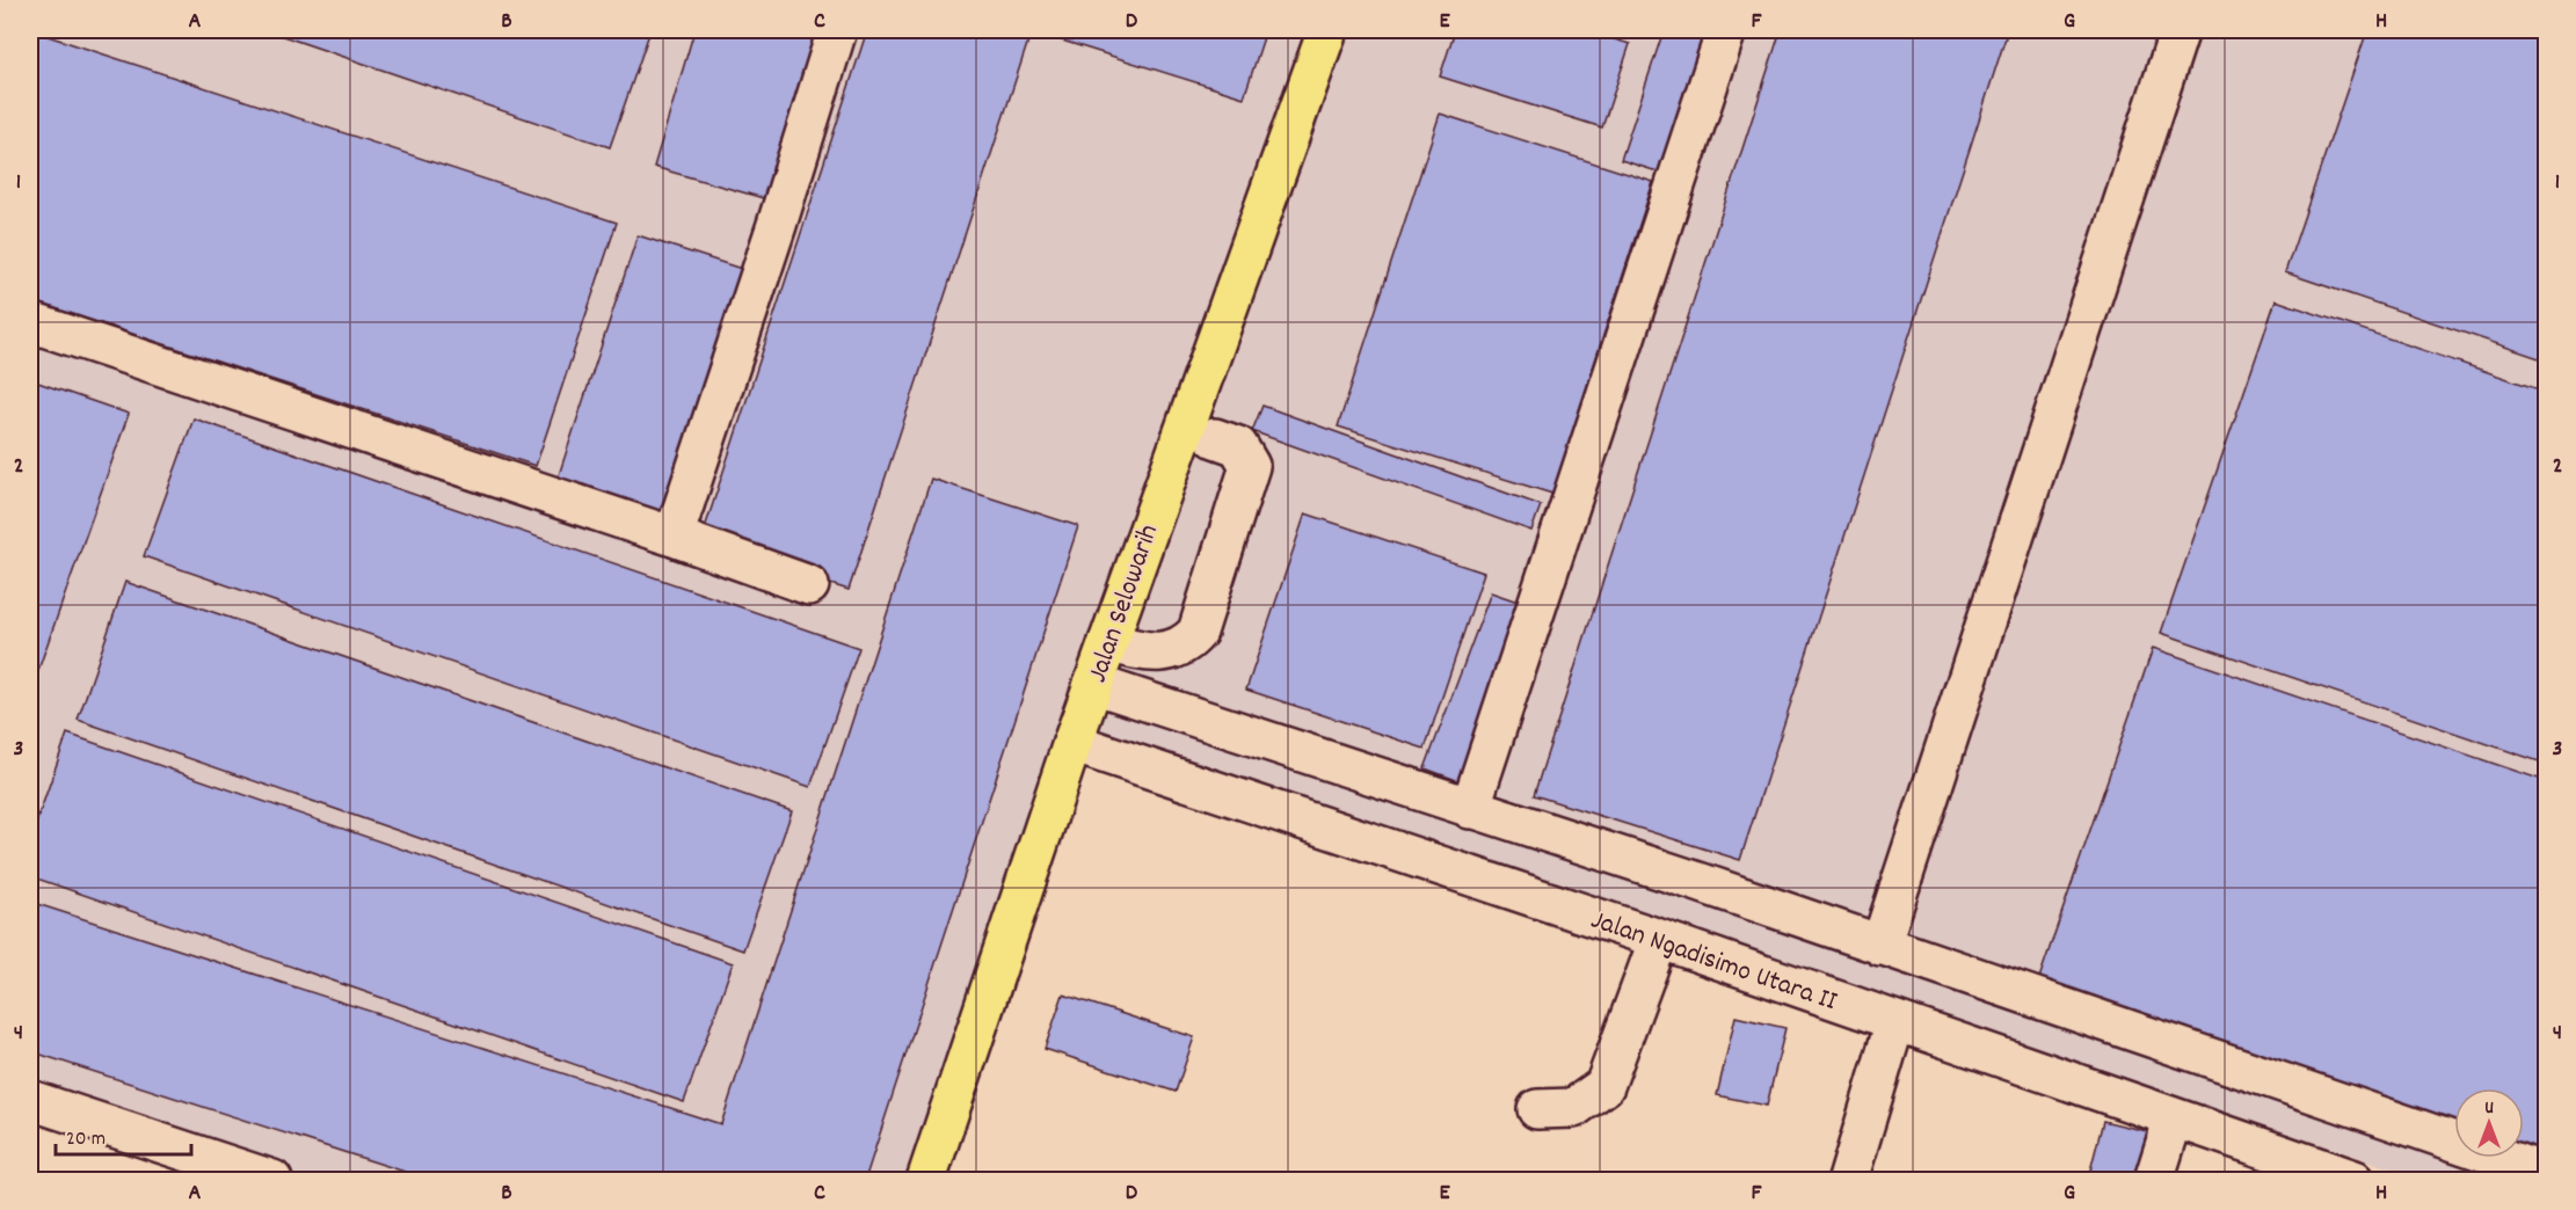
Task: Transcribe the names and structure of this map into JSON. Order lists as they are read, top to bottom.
{
  "streets": {
    "main road": ["Jalan Selowarih"],
    "street": ["Jalan Ngadisimo Utara II"]
  },
  "crossings": [
    ["Jalan Selowarih", "Jalan Ngadisimo Utara II"]
  ],
  "scale_bar": "20 m",
  "north": "top",
  "grid": {
    "columns": [
      "A",
      "B",
      "C",
      "D",
      "E",
      "F",
      "G",
      "H"
    ],
    "rows": [
      "1",
      "2",
      "3",
      "4"
    ]
  }
}
